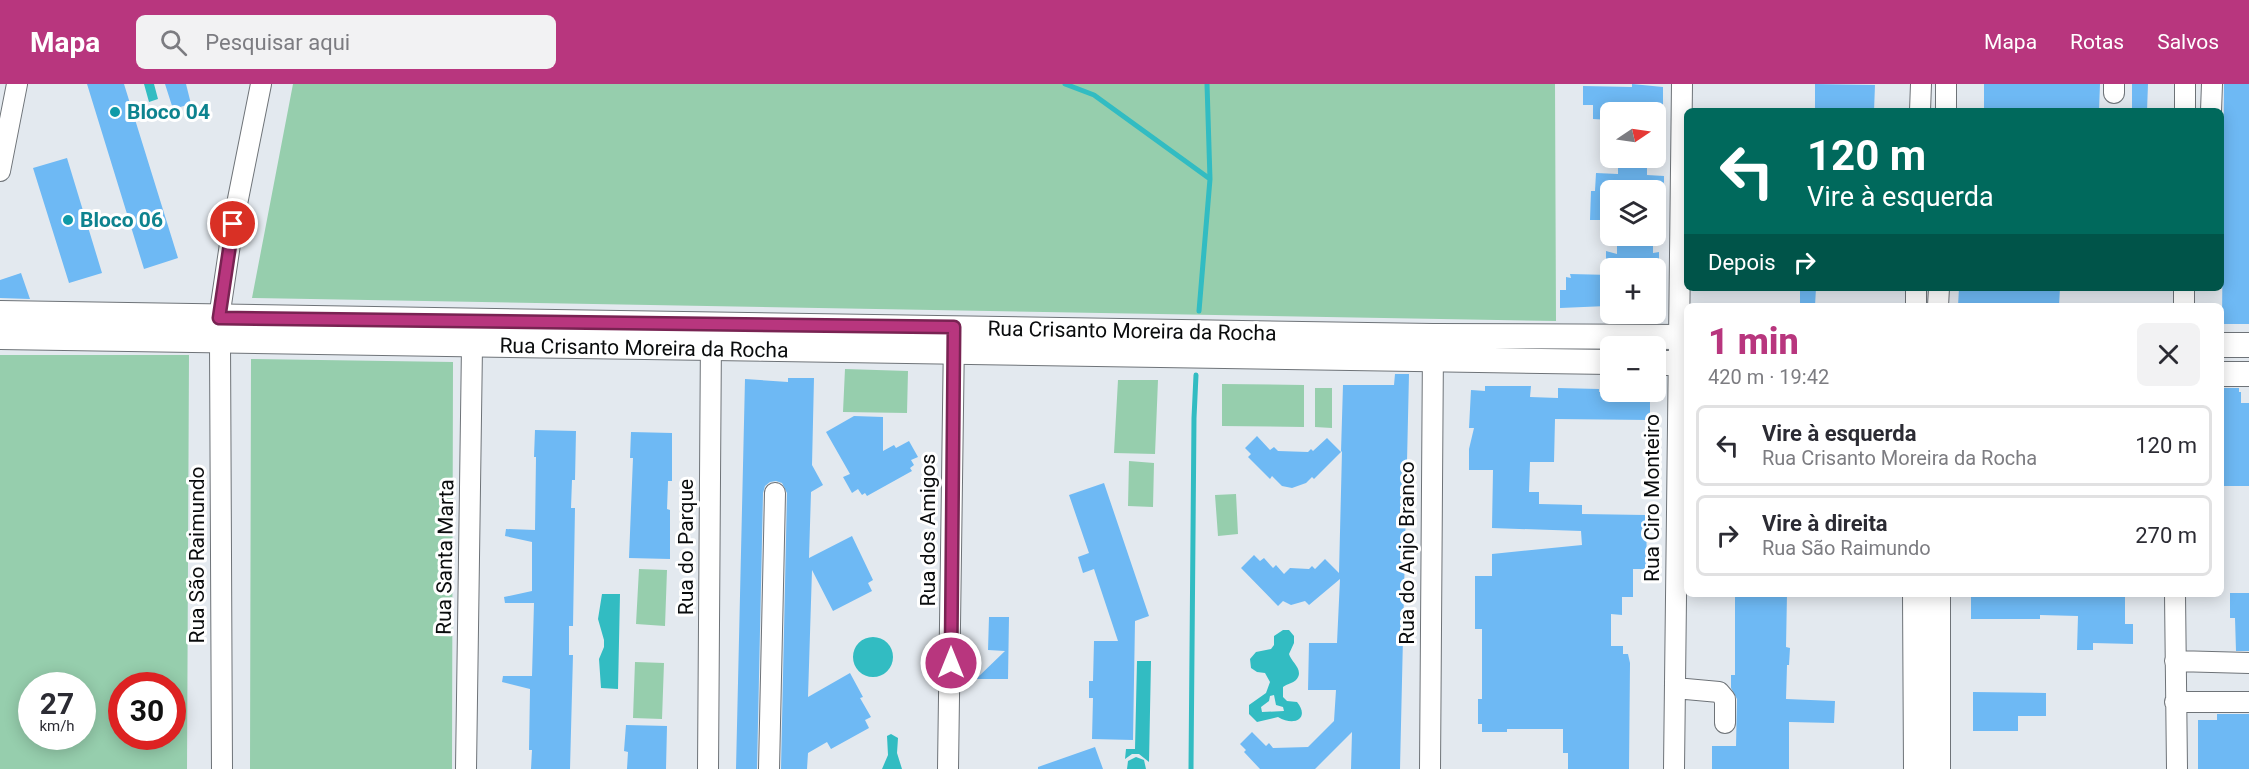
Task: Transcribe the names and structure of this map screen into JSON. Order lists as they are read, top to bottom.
{
  "streets": {
    "main road": ["Rua Crisanto Moreira da Rocha"],
    "street": [
      "Rua Ciro Monteiro",
      "Rua dos Amigos",
      "Rua do Parque",
      "Rua do Anjo Branco",
      "Rua São Raimundo",
      "Rua Santa Marta"
    ]
  },
  "crossings": [
    ["Rua Crisanto Moreira da Rocha", "Rua Ciro Monteiro"],
    ["Rua Crisanto Moreira da Rocha", "Rua dos Amigos"],
    ["Rua Crisanto Moreira da Rocha", "Rua do Parque"],
    ["Rua Crisanto Moreira da Rocha", "Rua do Anjo Branco"],
    ["Rua Crisanto Moreira da Rocha", "Rua São Raimundo"],
    ["Rua Crisanto Moreira da Rocha", "Rua Santa Marta"]
  ],
  "places": ["Bloco 04", "Bloco 06"],
  "north": "right",
  "page": {
    "header": "Mapa",
    "search": "Pesquisar aqui",
    "nav": ["Mapa", "Rotas", "Salvos"],
    "map_buttons": ["+", "−"],
    "turn": ["120 m", "Vire à esquerda"],
    "then": "Depois",
    "heading": ["1 min", "420 m · 19:42"],
    "list": [
      {
        "name": "Vire à esquerda",
        "note": "Rua Crisanto Moreira da Rocha",
        "value": "120 m"
      },
      {
        "name": "Vire à direita",
        "note": "Rua São Raimundo",
        "value": "270 m"
      }
    ],
    "speed": "27 km/h",
    "limit": "30"
  }
}
